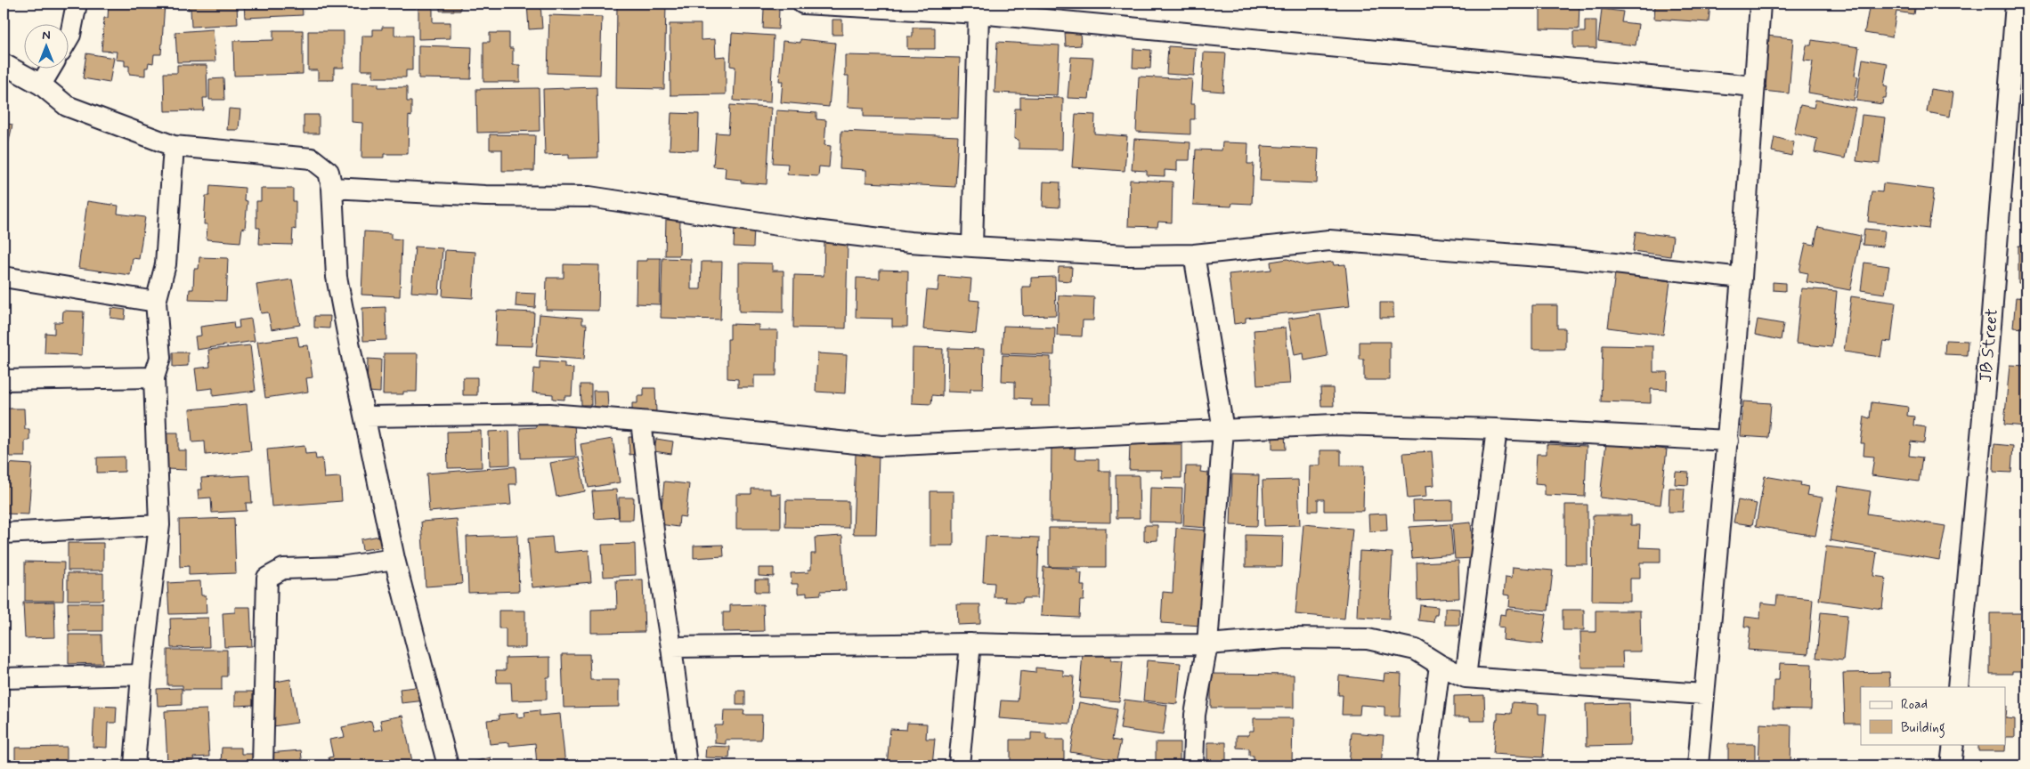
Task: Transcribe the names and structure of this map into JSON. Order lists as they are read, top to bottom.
{
  "streets": {
    "street": ["JB Street"]
  },
  "legend": ["Road", "Building"],
  "north": "top"
}
